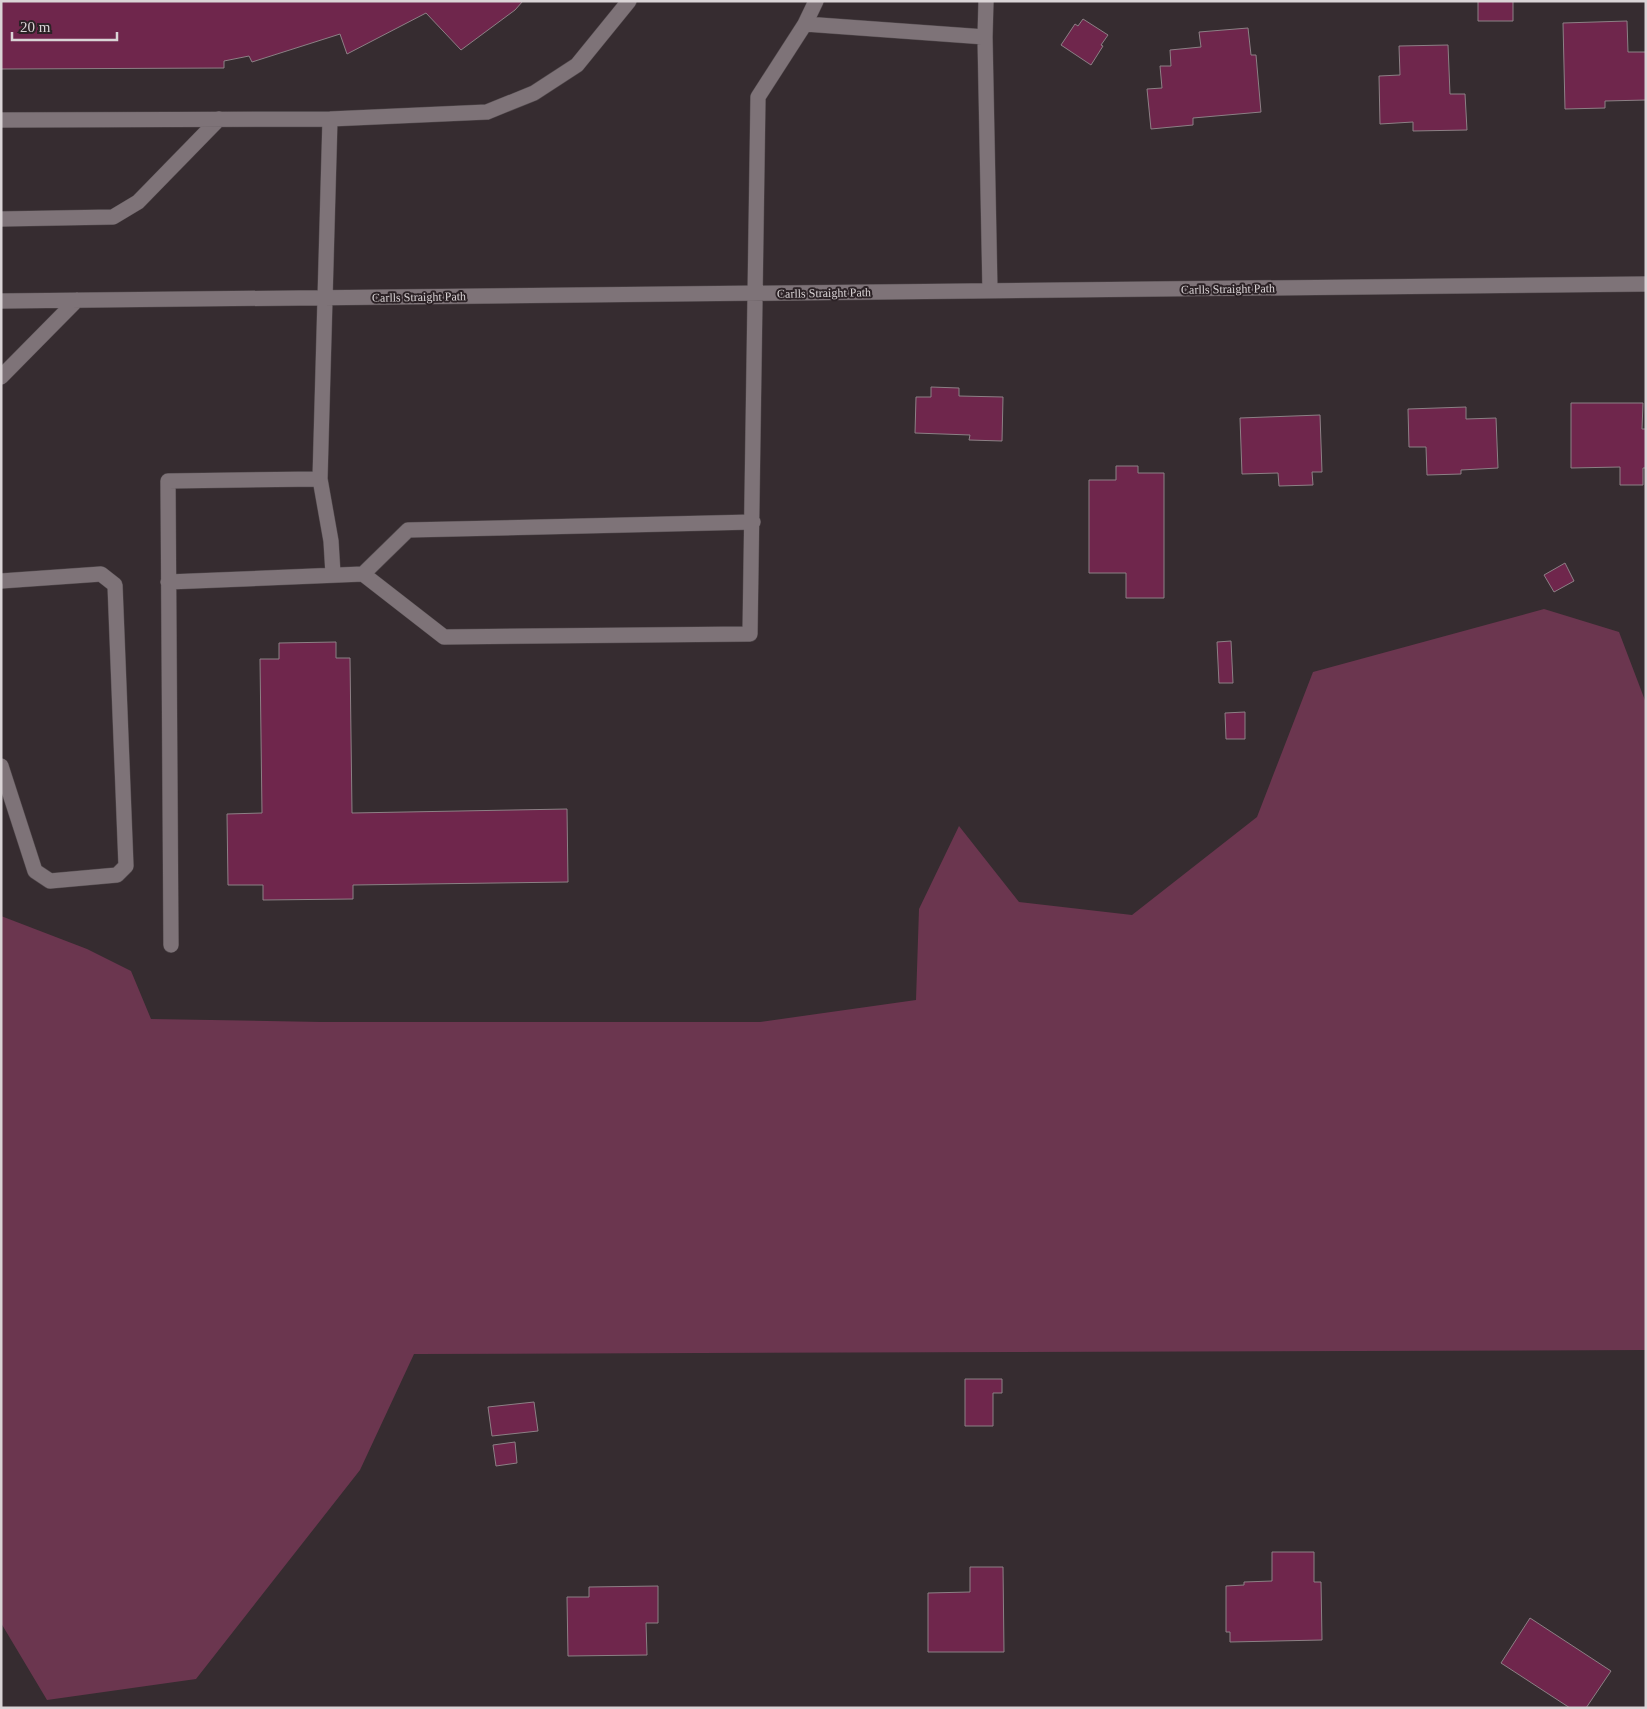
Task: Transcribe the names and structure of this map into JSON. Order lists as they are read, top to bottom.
{
  "streets": {
    "street": ["Carlls Straight Path"]
  },
  "scale_bar": "20 m"
}
